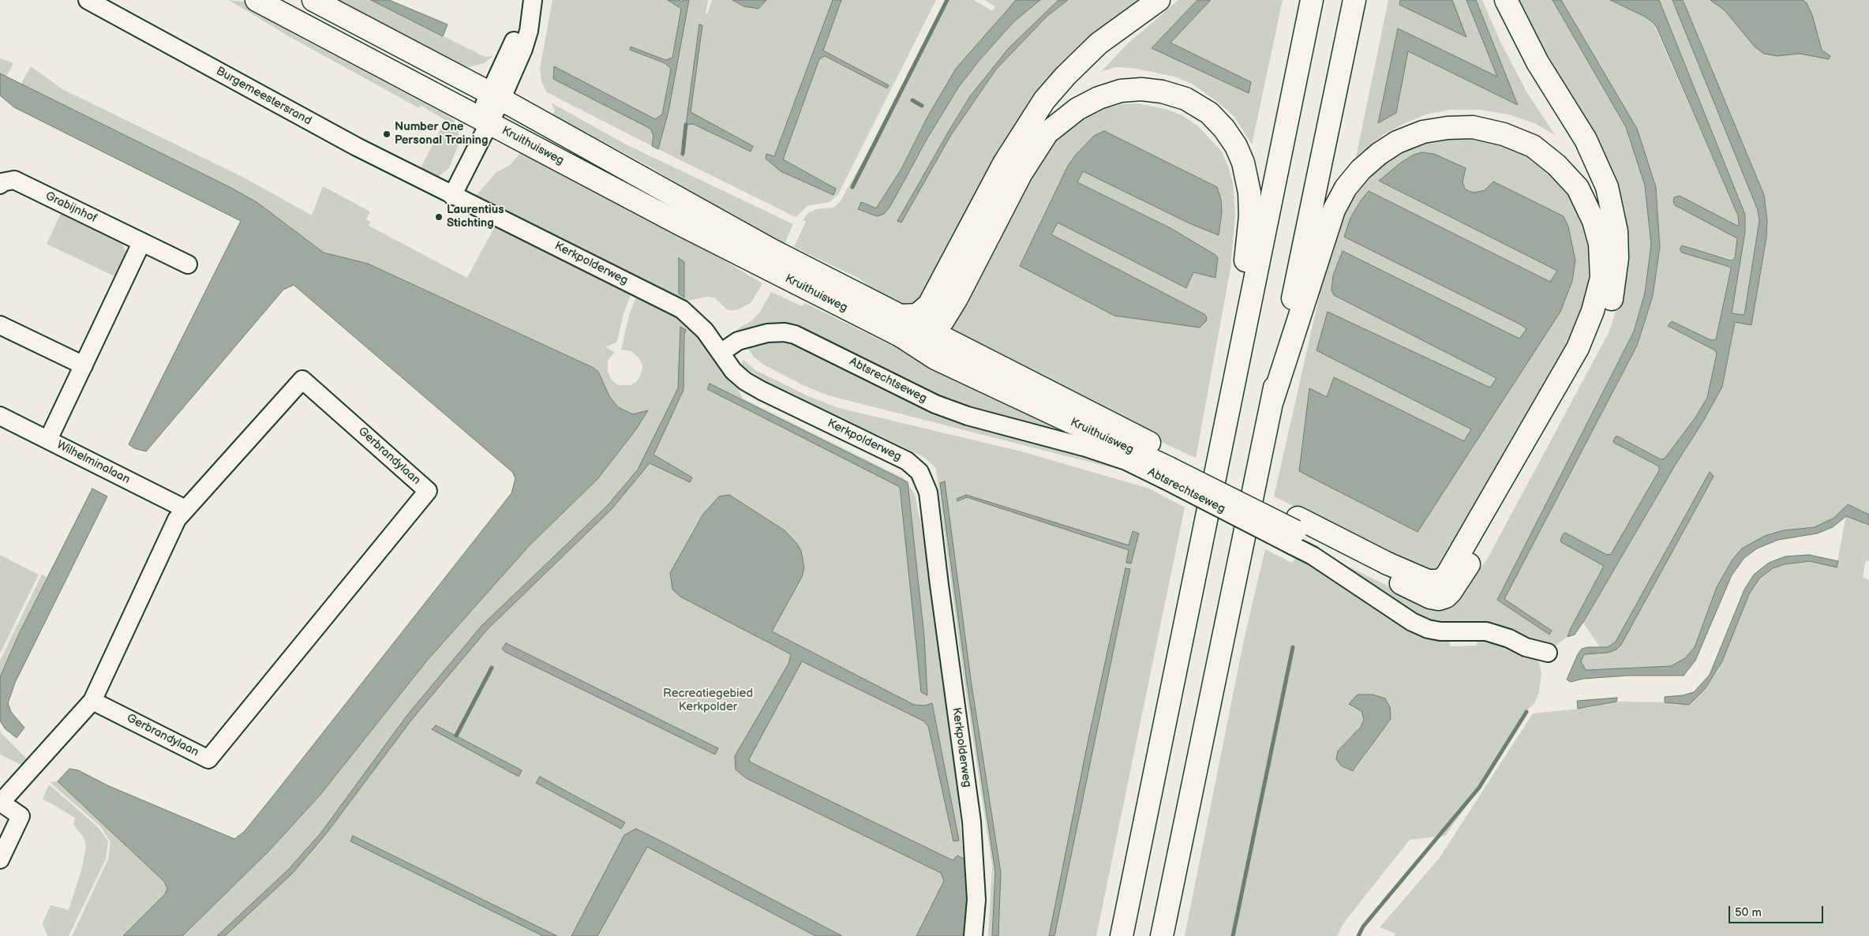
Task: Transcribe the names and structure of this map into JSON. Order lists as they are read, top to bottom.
{
  "streets": {
    "main road": ["Kruithuisweg"],
    "street": [
      "Burgemeestersrand",
      "Grabijnhof",
      "Kerkpolderweg",
      "Abtsrechtseweg",
      "Gerbrandylaan",
      "Wilhelminalaan"
    ]
  },
  "crossings": [
    ["Burgemeestersrand", "Kerkpolderweg"],
    ["Kruithuisweg", "Abtsrechtseweg"],
    ["Kerkpolderweg", "Abtsrechtseweg"],
    ["Gerbrandylaan", "Wilhelminalaan"]
  ],
  "parks": ["Recreatiegebied Kerkpolder"],
  "places": ["Number One Personal Training", "Laurentius Stichting"],
  "scale_bar": "50 m"
}
